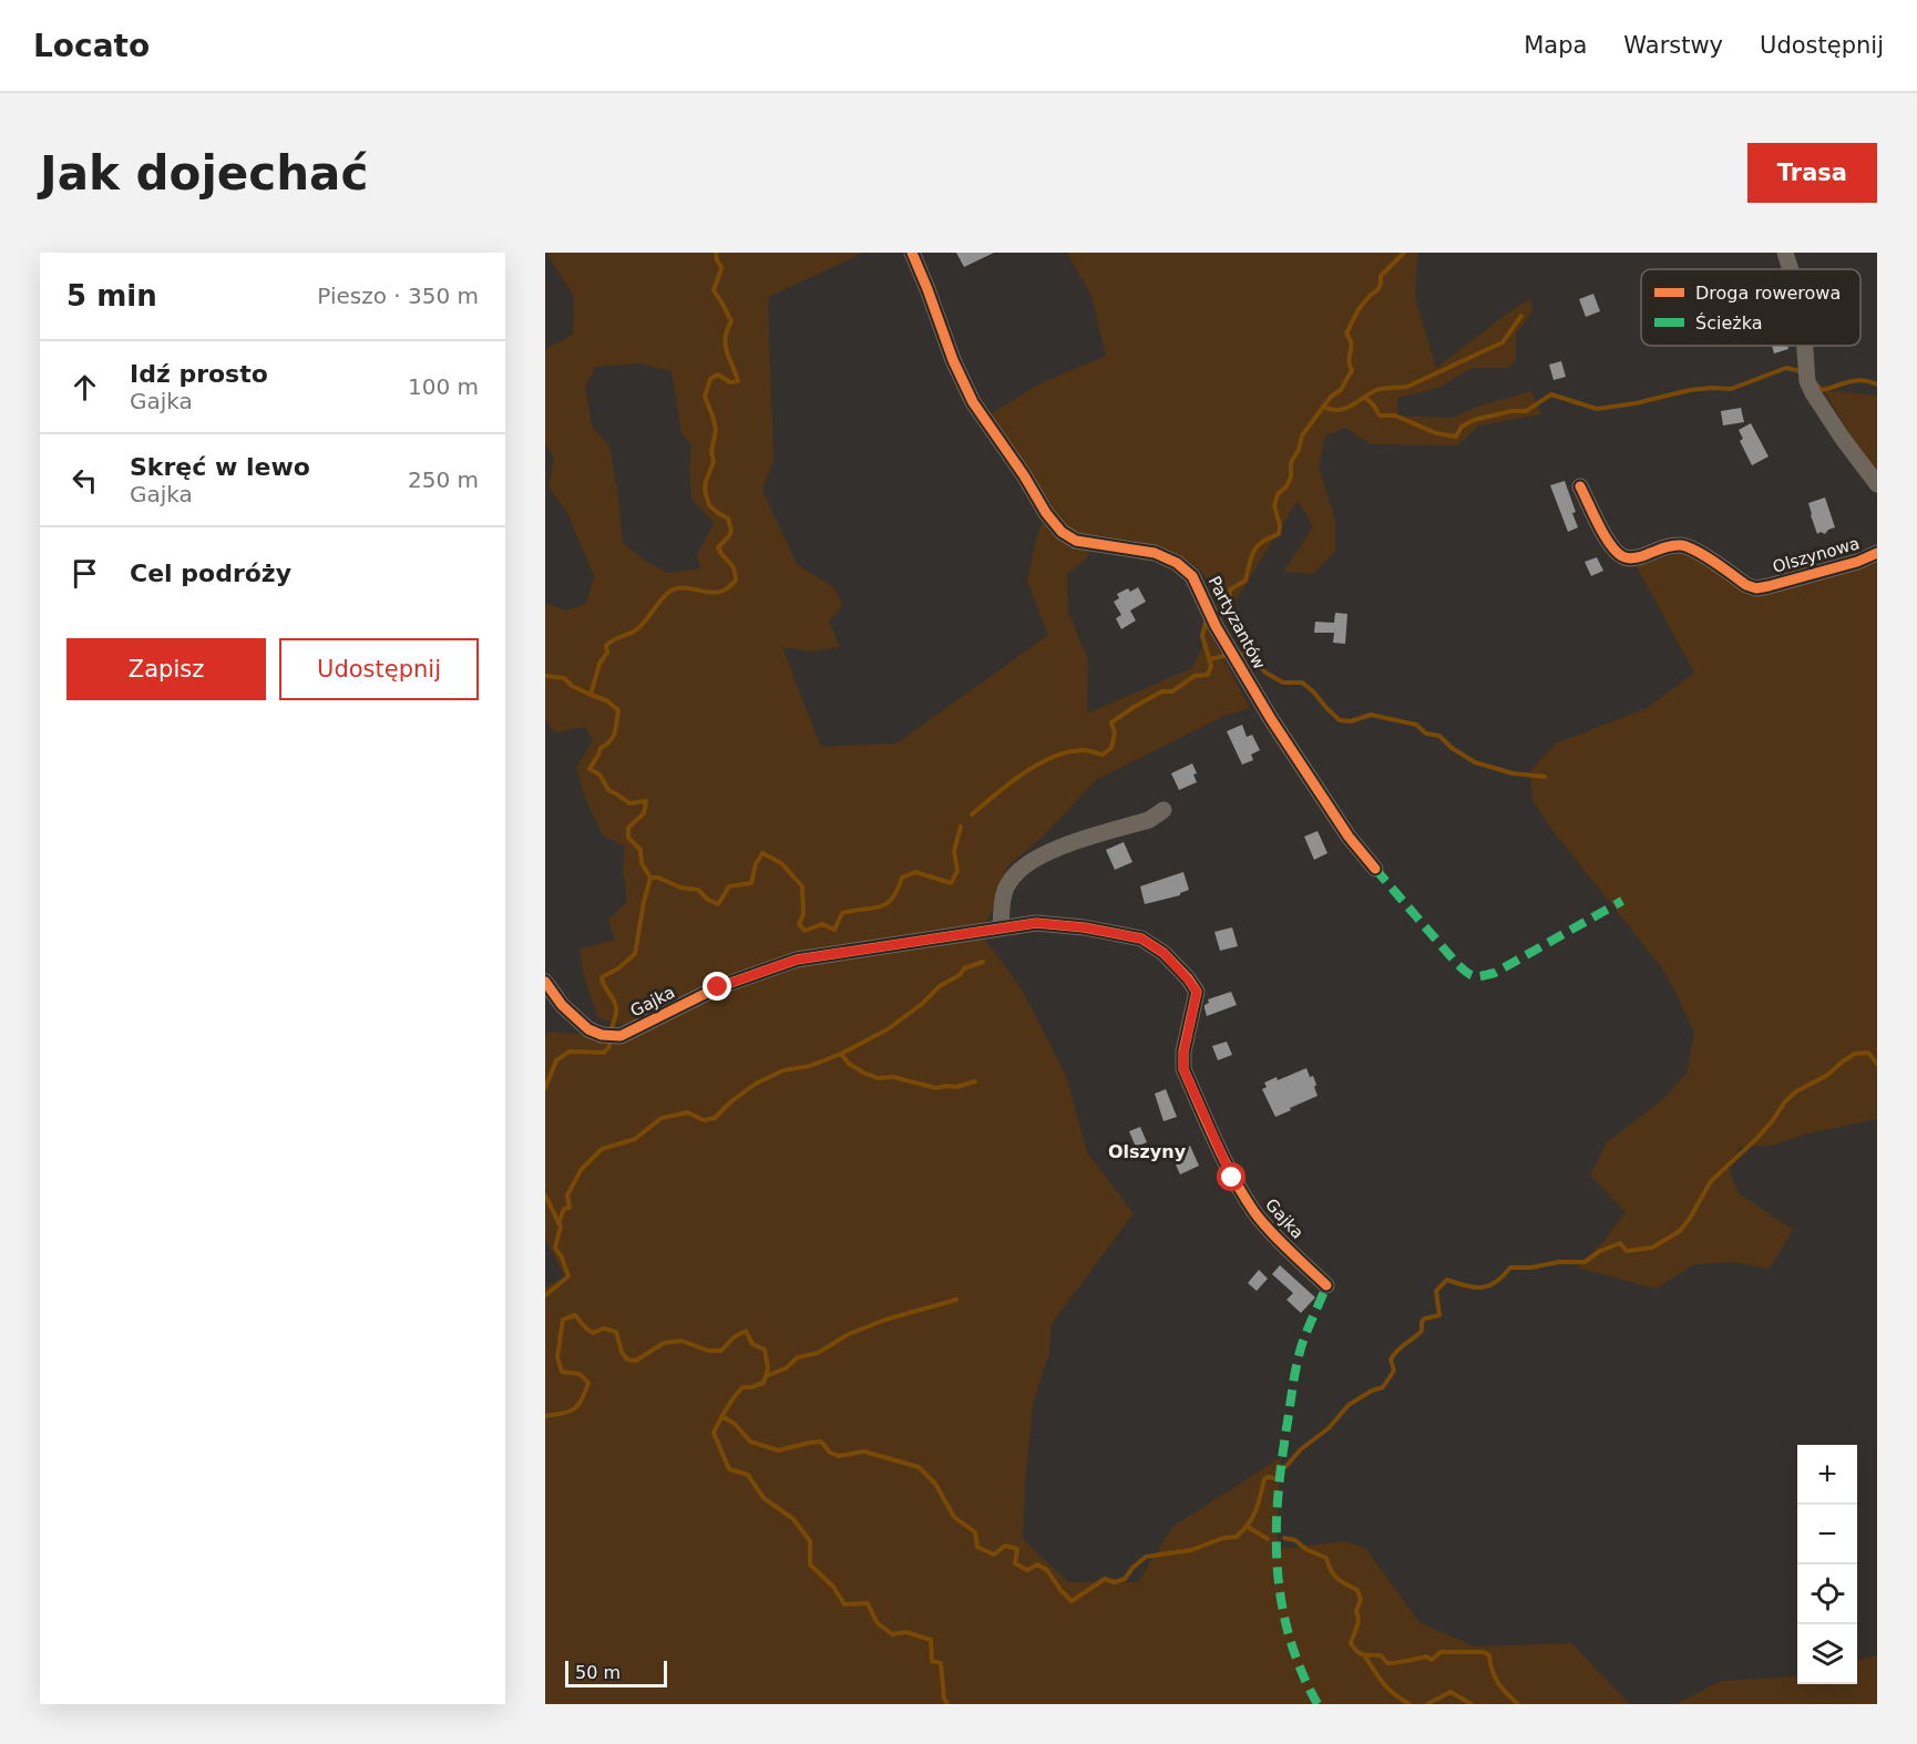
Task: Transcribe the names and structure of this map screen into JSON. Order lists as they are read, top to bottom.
{
  "streets": {
    "street": ["Olszynowa", "Partyzantów", "Gajka"]
  },
  "districts": ["Olszyny"],
  "legend": ["Droga rowerowa", "Ścieżka"],
  "scale_bar": "50 m",
  "page": {
    "header": "Locato",
    "nav": ["Mapa", "Warstwy", "Udostępnij"],
    "buttons": [
      "Trasa",
      ["Zapisz", "Udostępnij"]
    ],
    "title": "Jak dojechać",
    "heading": ["5 min", "Pieszo · 350 m"],
    "list": [
      ["Idź prosto", "Gajka", "100 m"],
      ["Skręć w lewo", "Gajka", "250 m"],
      "Cel podróży"
    ],
    "map_buttons": ["+", "−"],
    "scale": "50 m"
  }
}
